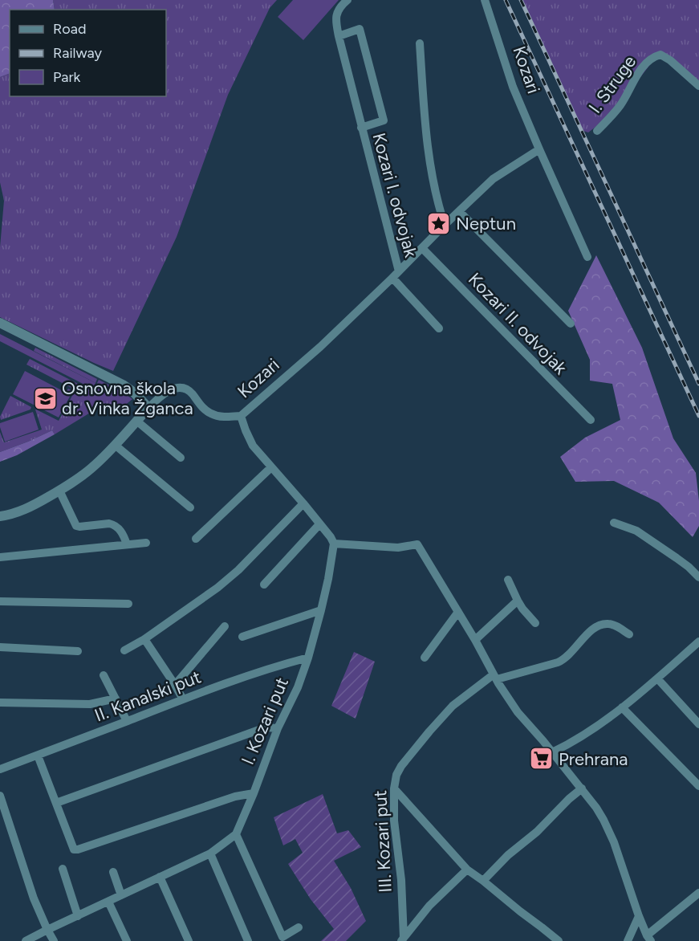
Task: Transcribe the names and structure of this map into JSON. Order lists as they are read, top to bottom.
{
  "streets": {
    "street": [
      "Kozari",
      "I. Struge",
      "Kozari I. odvojak",
      "Kozari II. odvojak",
      "II. Kanalski put",
      "I. Kozari put",
      "III. Kozari put"
    ]
  },
  "crossings": [
    ["Kozari", "Kozari I. odvojak"],
    ["Kozari", "Kozari II. odvojak"],
    ["II. Kanalski put", "I. Kozari put"]
  ],
  "places": {
    "place": ["Neptun"],
    "school or university": ["Osnovna škola dr. Vinka Žganca"],
    "supermarket": ["Prehrana"]
  },
  "legend": ["Road", "Railway", "Park"]
}
